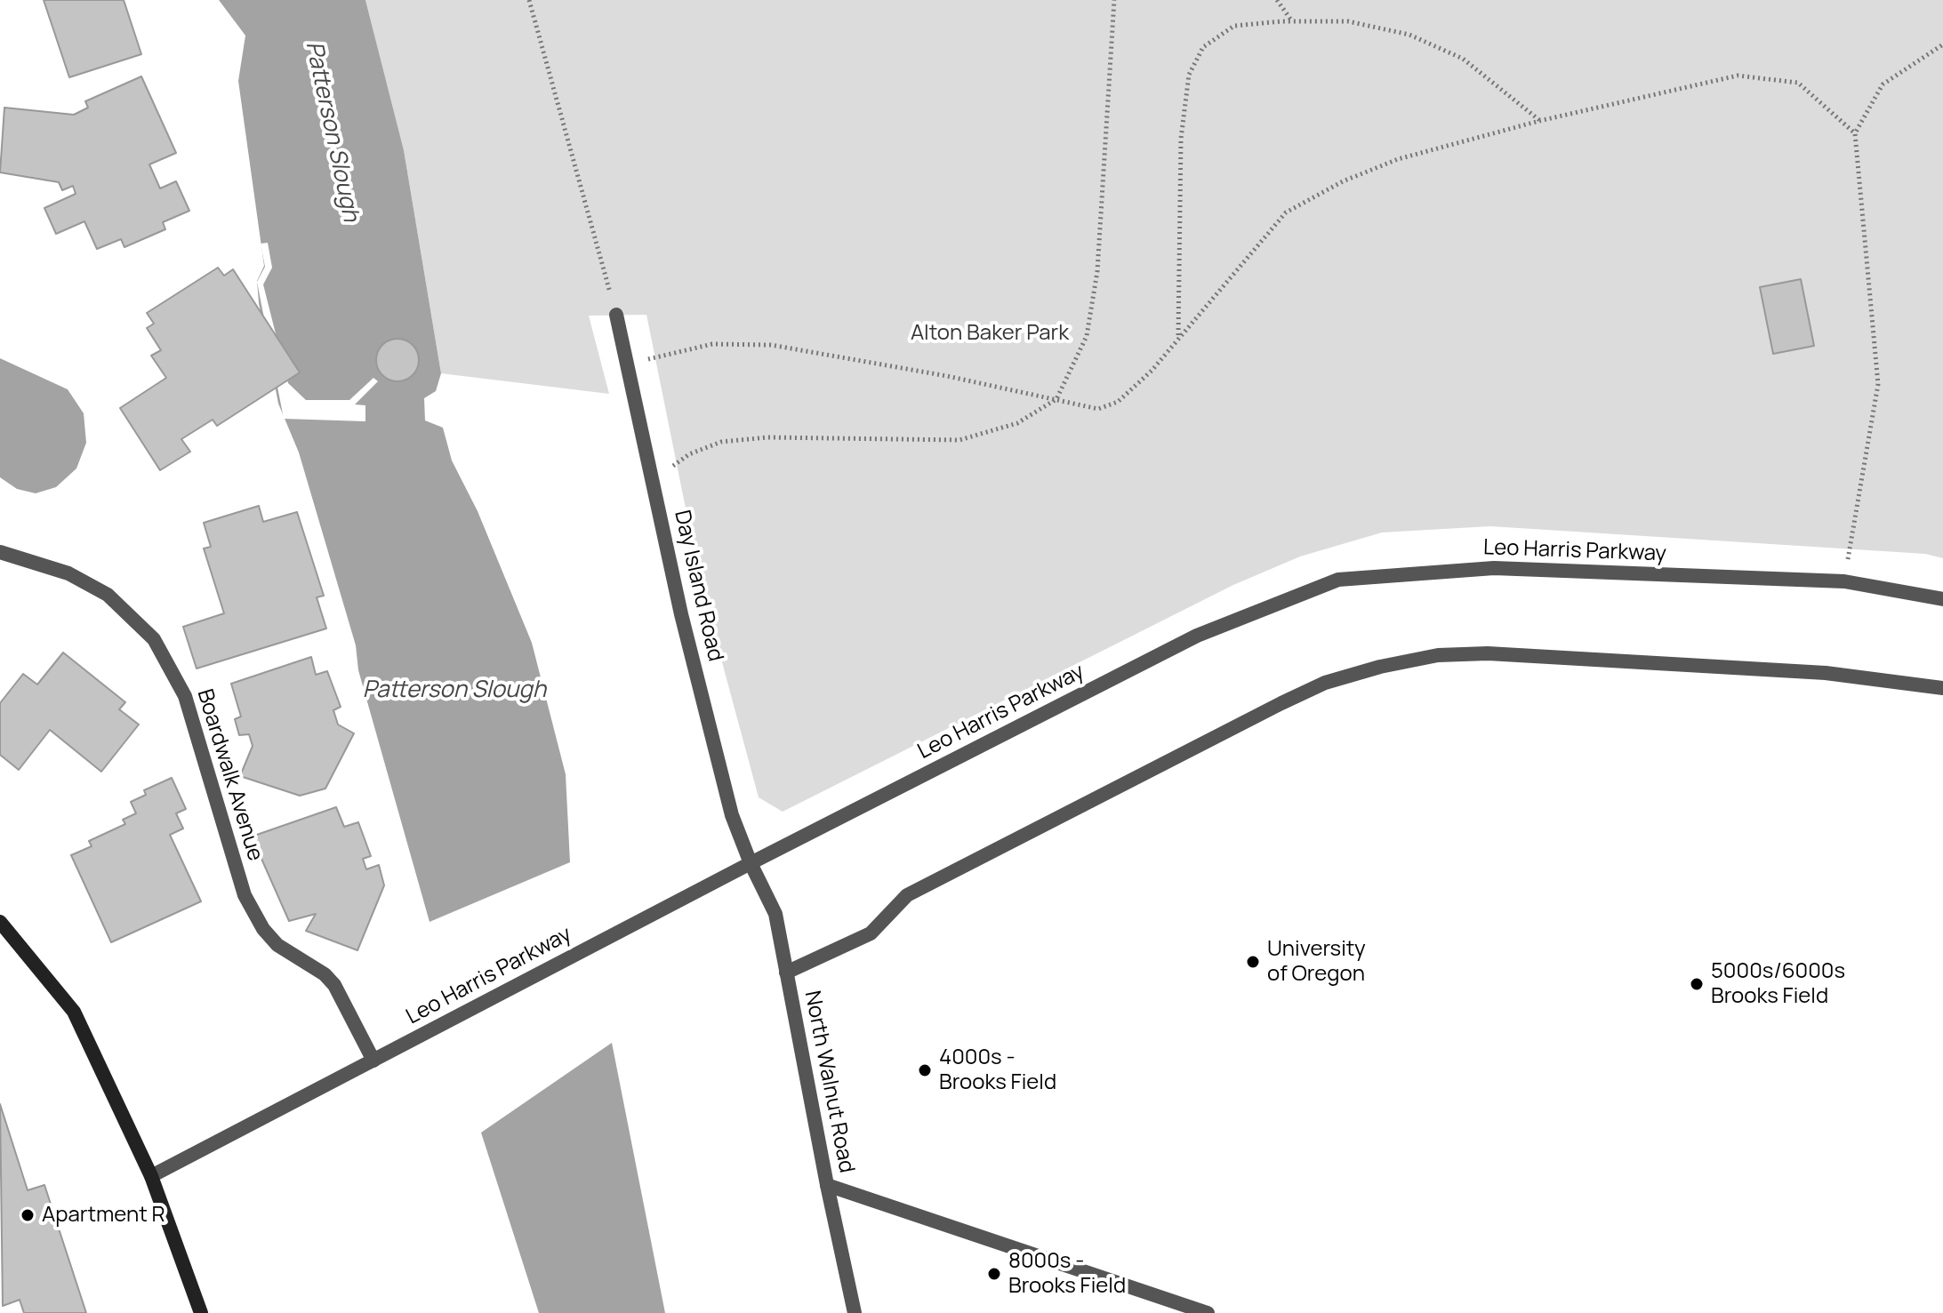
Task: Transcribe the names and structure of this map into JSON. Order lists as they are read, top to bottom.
{
  "streets": {
    "street": [
      "Leo Harris Parkway",
      "Day Island Road",
      "Boardwalk Avenue",
      "North Walnut Road"
    ]
  },
  "crossings": [
    ["Leo Harris Parkway", "Day Island Road"],
    ["Leo Harris Parkway", "Boardwalk Avenue"],
    ["Leo Harris Parkway", "North Walnut Road"],
    ["Day Island Road", "North Walnut Road"]
  ],
  "water": ["Patterson Slough"],
  "parks": ["Alton Baker Park"],
  "places": [
    "University of Oregon",
    "5000s/6000s Brooks Field",
    "4000s - Brooks Field",
    "Apartment R",
    "8000s - Brooks Field"
  ]
}
